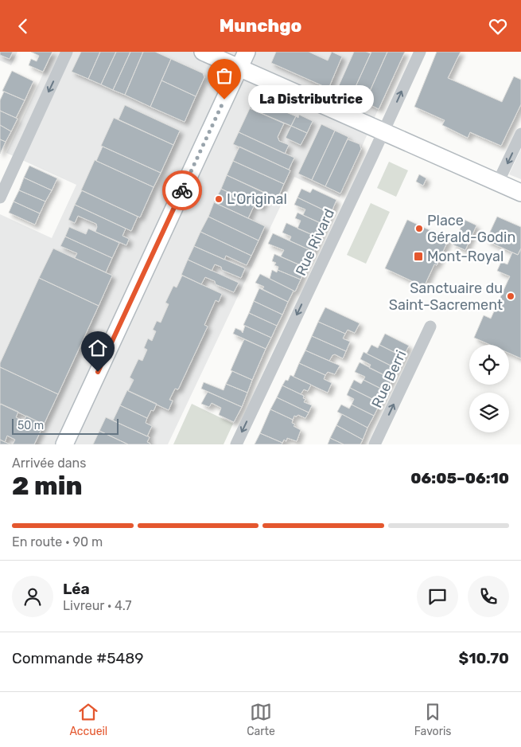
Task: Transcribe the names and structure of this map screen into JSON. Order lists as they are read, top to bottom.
{
  "streets": {
    "street": ["Rue Rivard", "Rue Berri"]
  },
  "one_way": ["Rue Berri"],
  "places": {
    "other": [
      "La Distributrice",
      "L'Original",
      "Place Gérald-Godin",
      "Sanctuaire du Saint-Sacrement"
    ],
    "transit": ["Mont-Royal"]
  },
  "scale_bar": "50 m",
  "page": {
    "header": "Munchgo",
    "bubble": "La Distributrice",
    "scale": "50 m",
    "heading": ["2 min", "Arrivée dans", "06:05–06:10"],
    "panel": [
      "Léa",
      "Livreur · 4.7",
      "Commande #5489",
      "$10.70"
    ],
    "bar": "En route · 90 m",
    "tabs": ["Accueil", "Carte", "Favoris"]
  }
}
